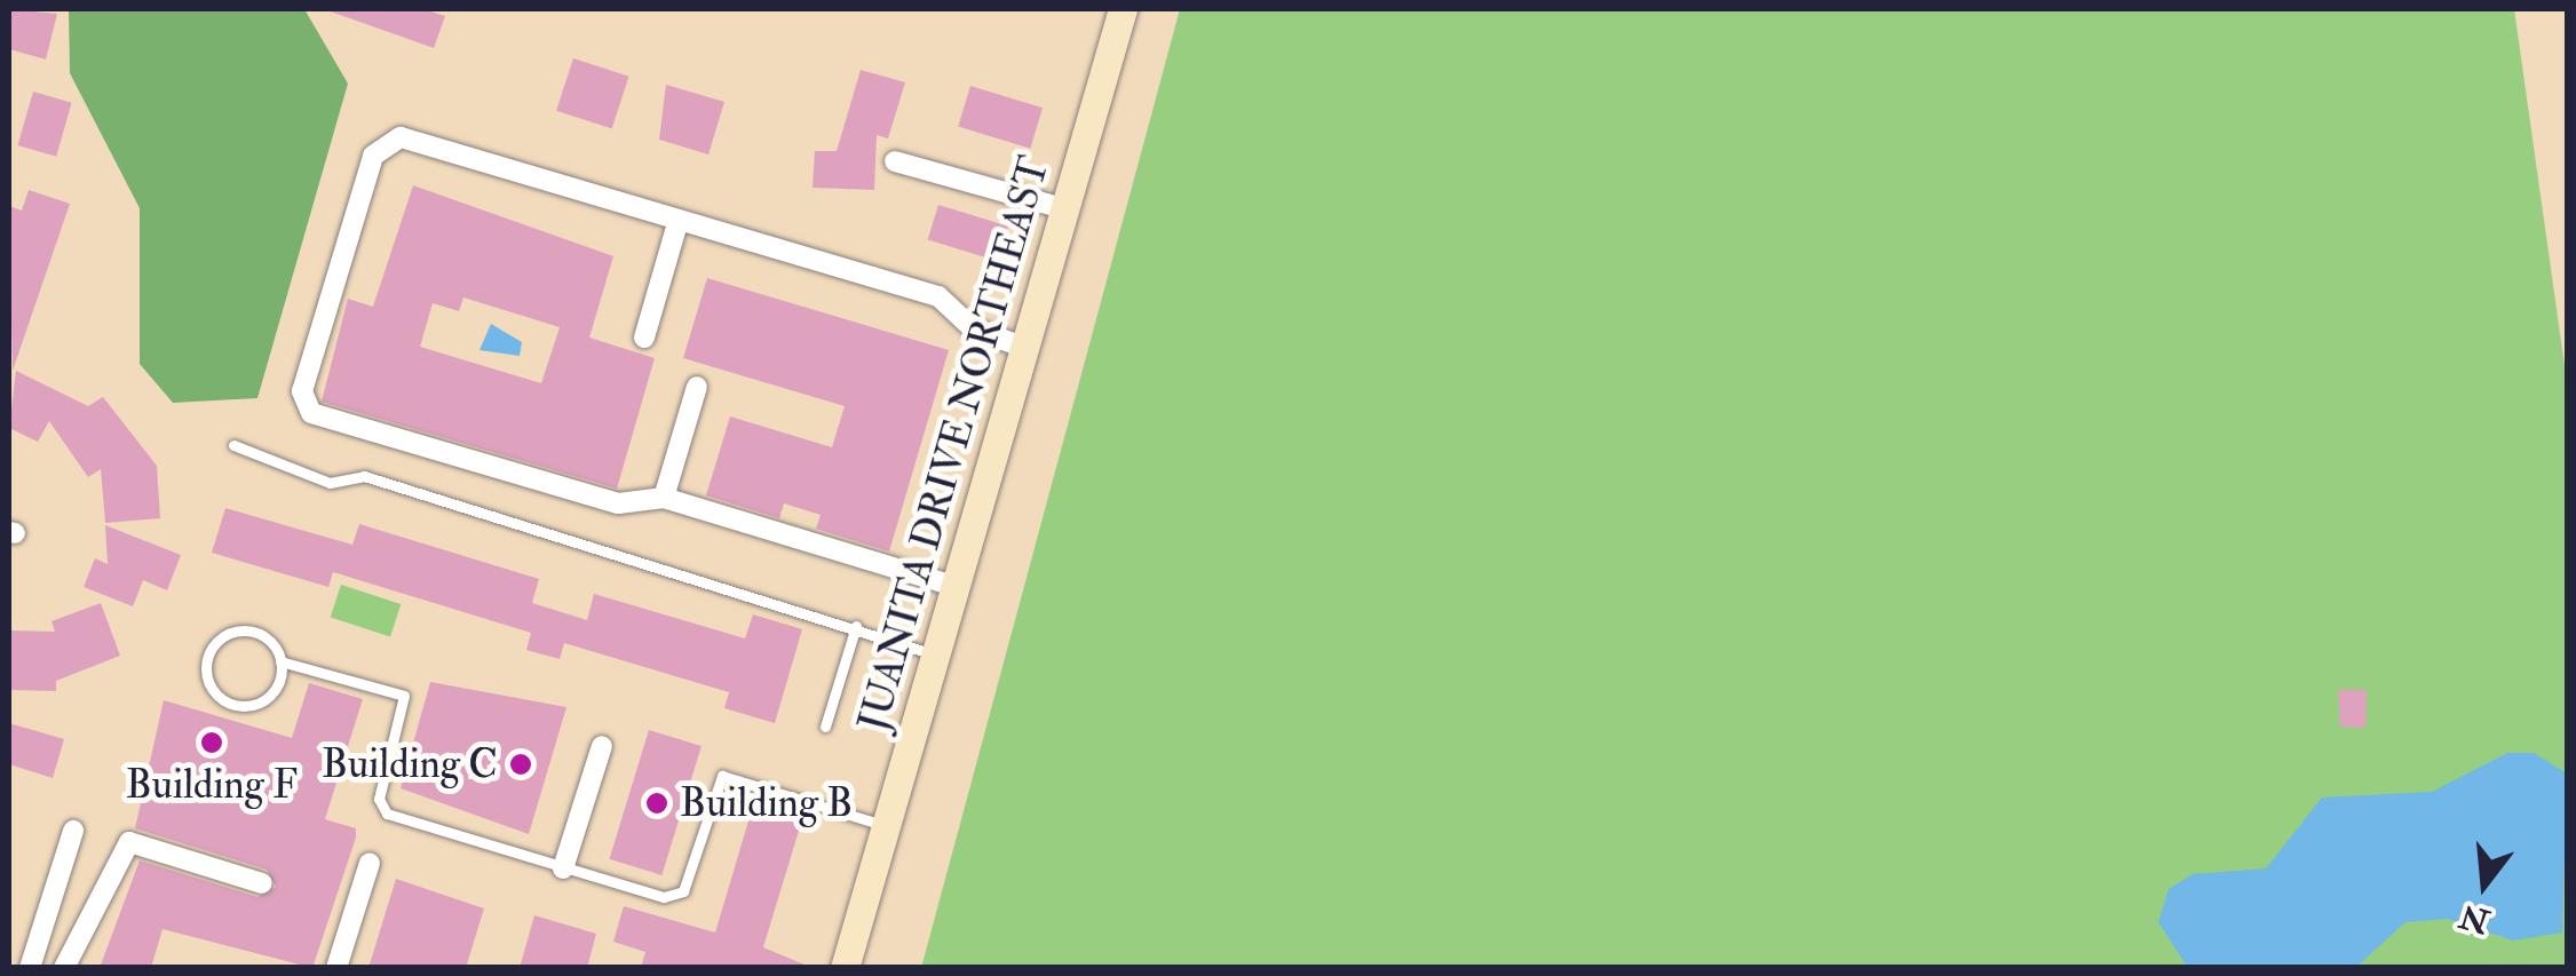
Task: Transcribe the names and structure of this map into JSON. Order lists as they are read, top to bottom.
{
  "streets": {
    "main road": ["JUANITA DRIVE NORTHEAST"]
  },
  "places": ["Building F", "Building C", "Building B"],
  "north": "bottom"
}
